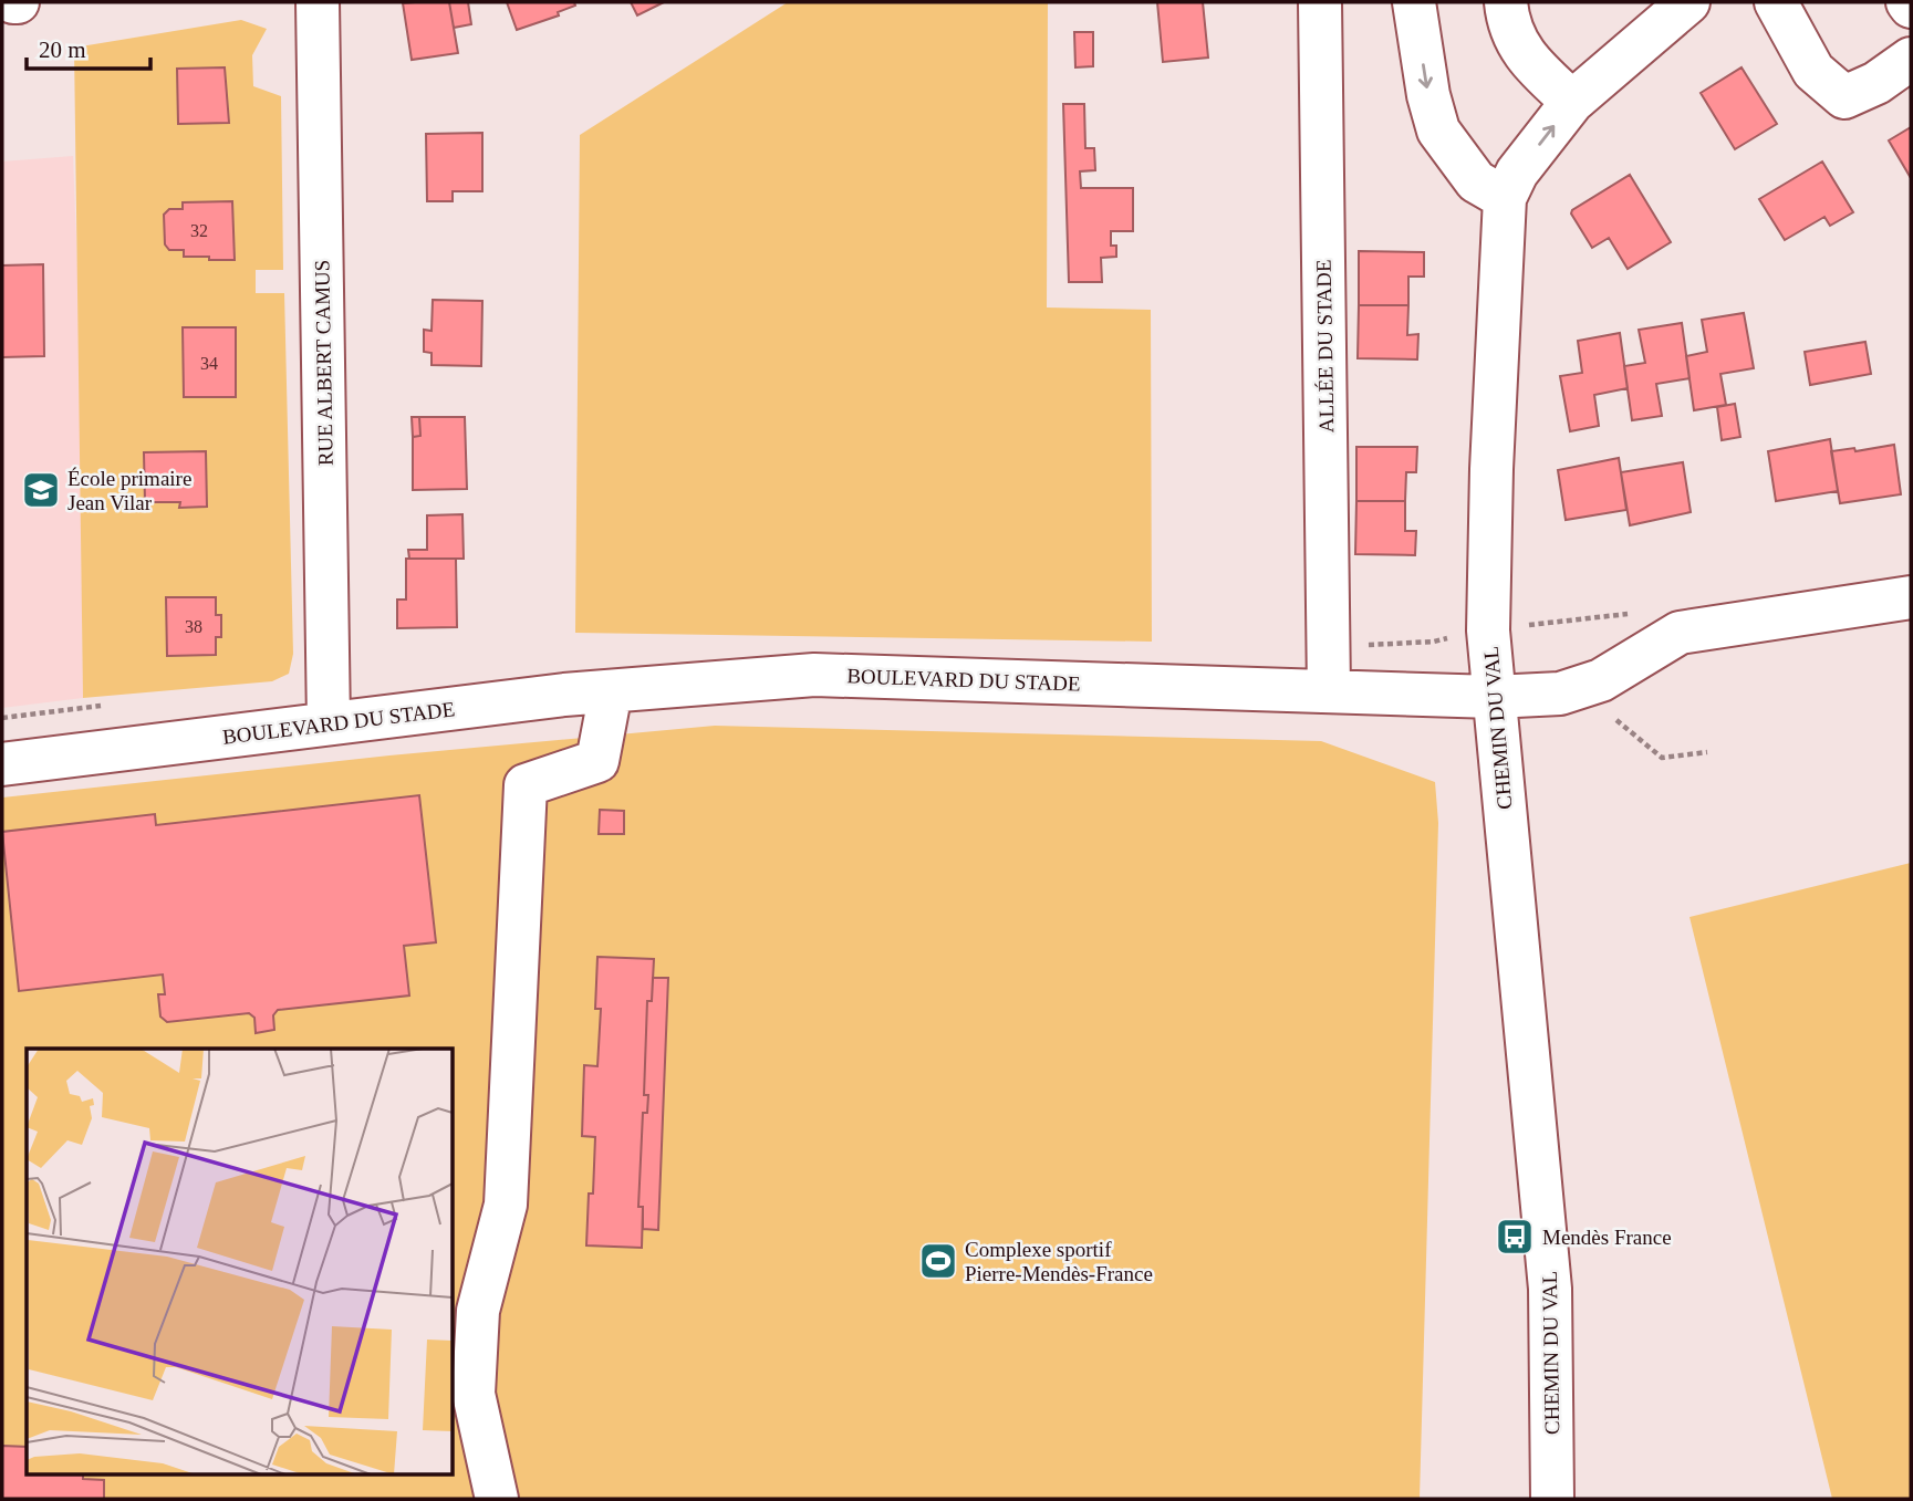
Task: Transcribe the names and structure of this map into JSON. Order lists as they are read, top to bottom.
{
  "streets": {
    "street": [
      "ALLÉE DU STADE",
      "RUE ALBERT CAMUS",
      "BOULEVARD DU STADE",
      "CHEMIN DU VAL"
    ]
  },
  "crossings": [
    ["ALLÉE DU STADE", "BOULEVARD DU STADE"],
    ["RUE ALBERT CAMUS", "BOULEVARD DU STADE"],
    ["BOULEVARD DU STADE", "CHEMIN DU VAL"]
  ],
  "places": {
    "school or university": ["École primaire Jean Vilar"],
    "bus stop": ["Mendès France"],
    "sports": ["Complexe sportif Pierre-Mendès-France"]
  },
  "house_numbers": ["32", "34", "38"],
  "scale_bar": "20 m"
}
